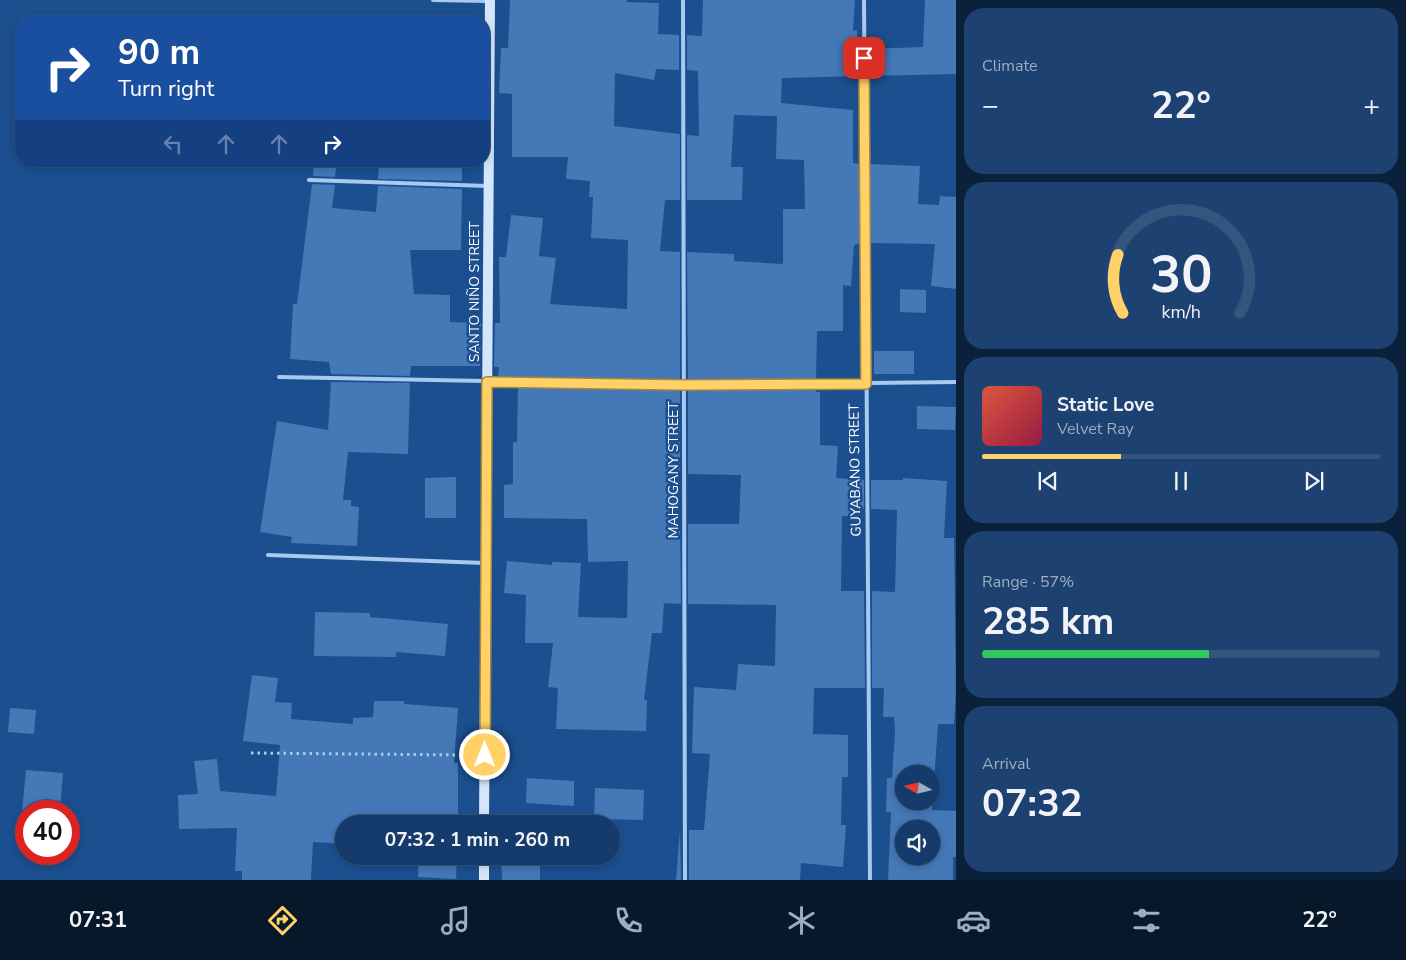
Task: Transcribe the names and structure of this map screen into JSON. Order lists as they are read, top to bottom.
{
  "streets": {
    "street": ["SANTO NIÑO STREET"],
    "lane": ["MAHOGANY STREET", "GUYABANO STREET"]
  },
  "north": "left",
  "page": {
    "tile": [
      "Climate",
      ["Range · 57%", "285 km"],
      ["Arrival", "07:32"]
    ],
    "turn": ["90 m", "Turn right"],
    "heat": ["−", "22°", "+"],
    "song": ["Static Love", "Velvet Ray"],
    "limit": "40",
    "trip": "07:32 · 1 min · 260 m",
    "tabs": ["07:31", "22°"],
    "gauge": ["30", "km/h"]
  }
}
